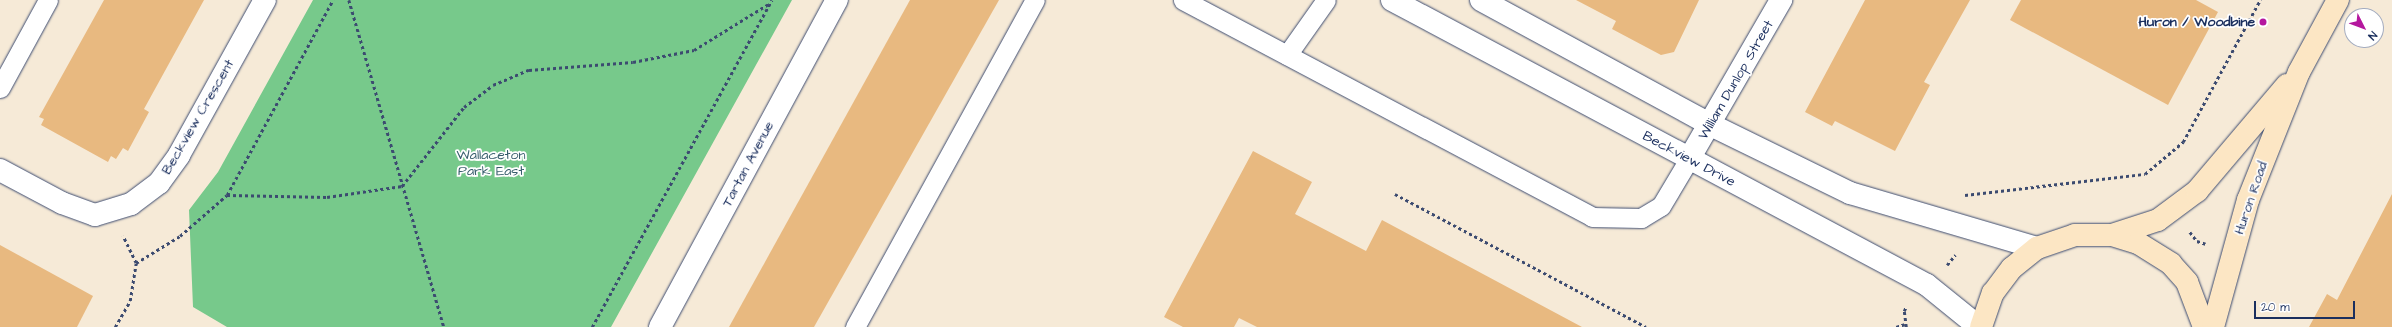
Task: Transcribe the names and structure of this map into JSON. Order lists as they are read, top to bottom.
{
  "streets": {
    "main road": ["Huron Road"],
    "street": [
      "William Dunlop Street",
      "Beckview Crescent",
      "Beckview Drive",
      "Tartan Avenue"
    ]
  },
  "crossings": [
    ["William Dunlop Street", "Beckview Drive"]
  ],
  "parks": ["Wallaceton Park East"],
  "places": ["Huron / Woodbine"],
  "scale_bar": "20 m",
  "north": "bottom right"
}
